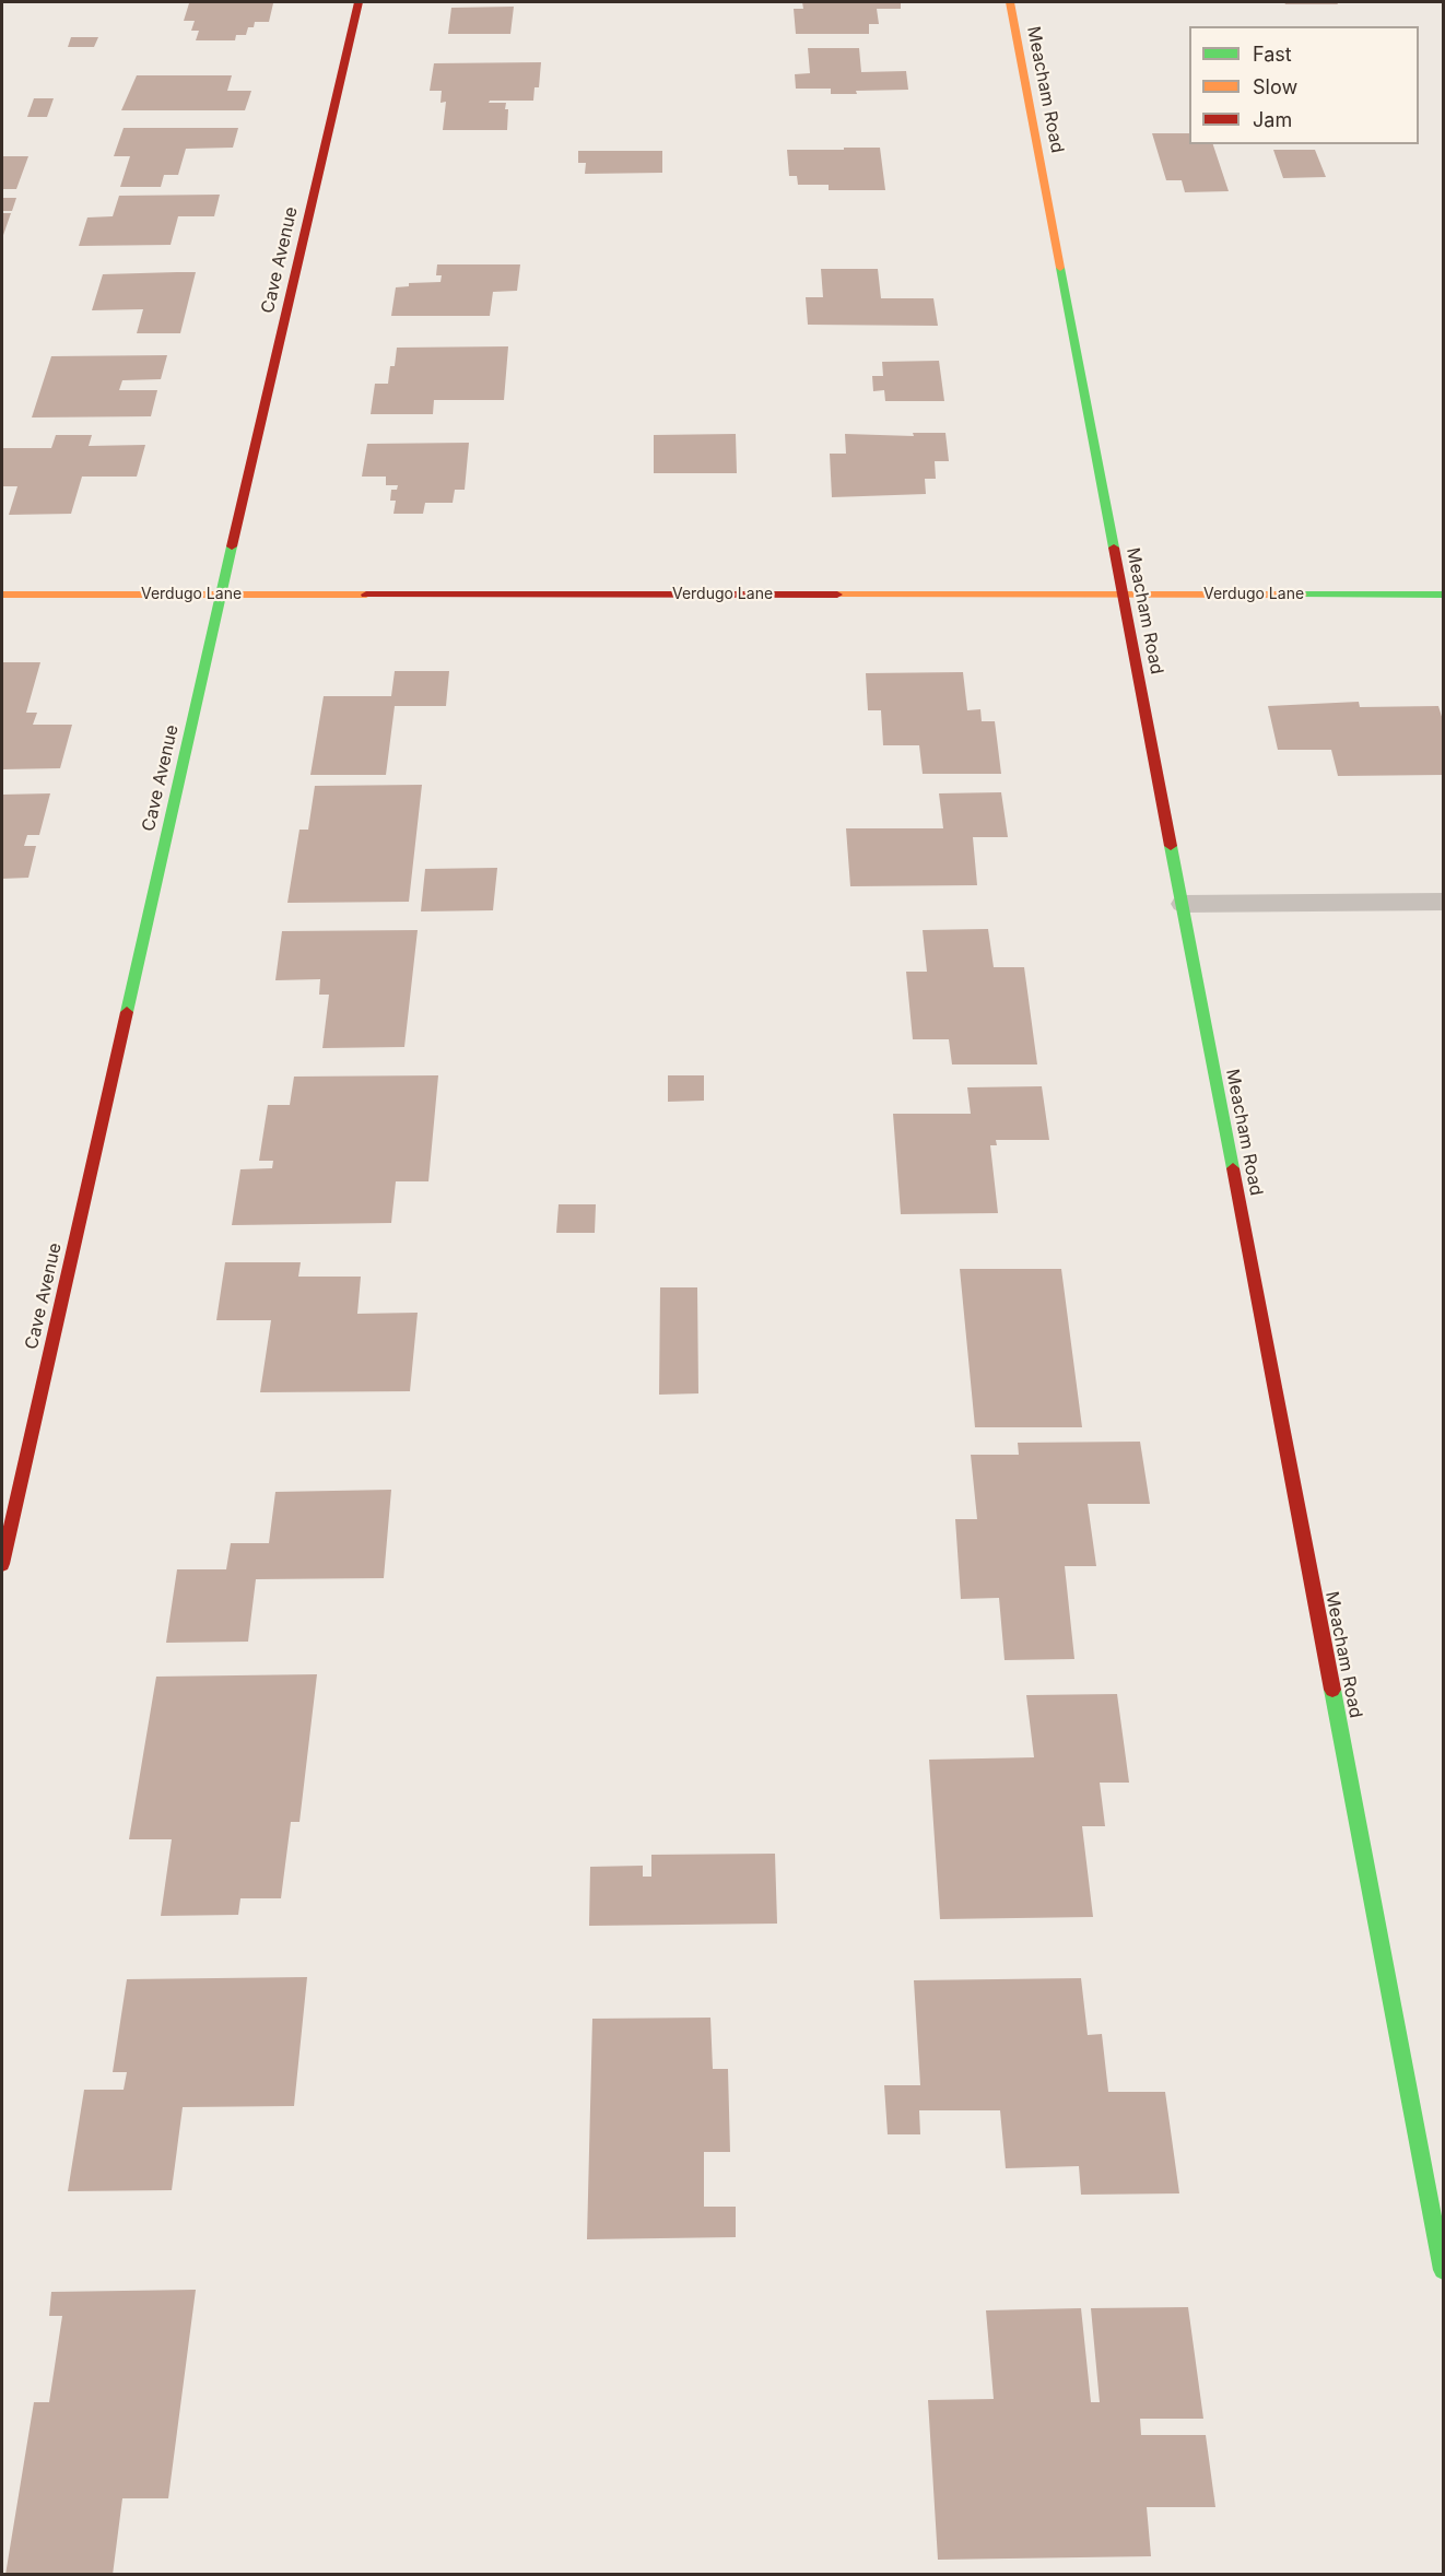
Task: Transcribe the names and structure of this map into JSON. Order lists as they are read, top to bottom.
{
  "streets": {
    "street": ["Meacham Road", "Cave Avenue", "Verdugo Lane"]
  },
  "crossings": [
    ["Meacham Road", "Verdugo Lane"],
    ["Cave Avenue", "Verdugo Lane"]
  ],
  "legend": ["Fast", "Slow", "Jam"]
}
